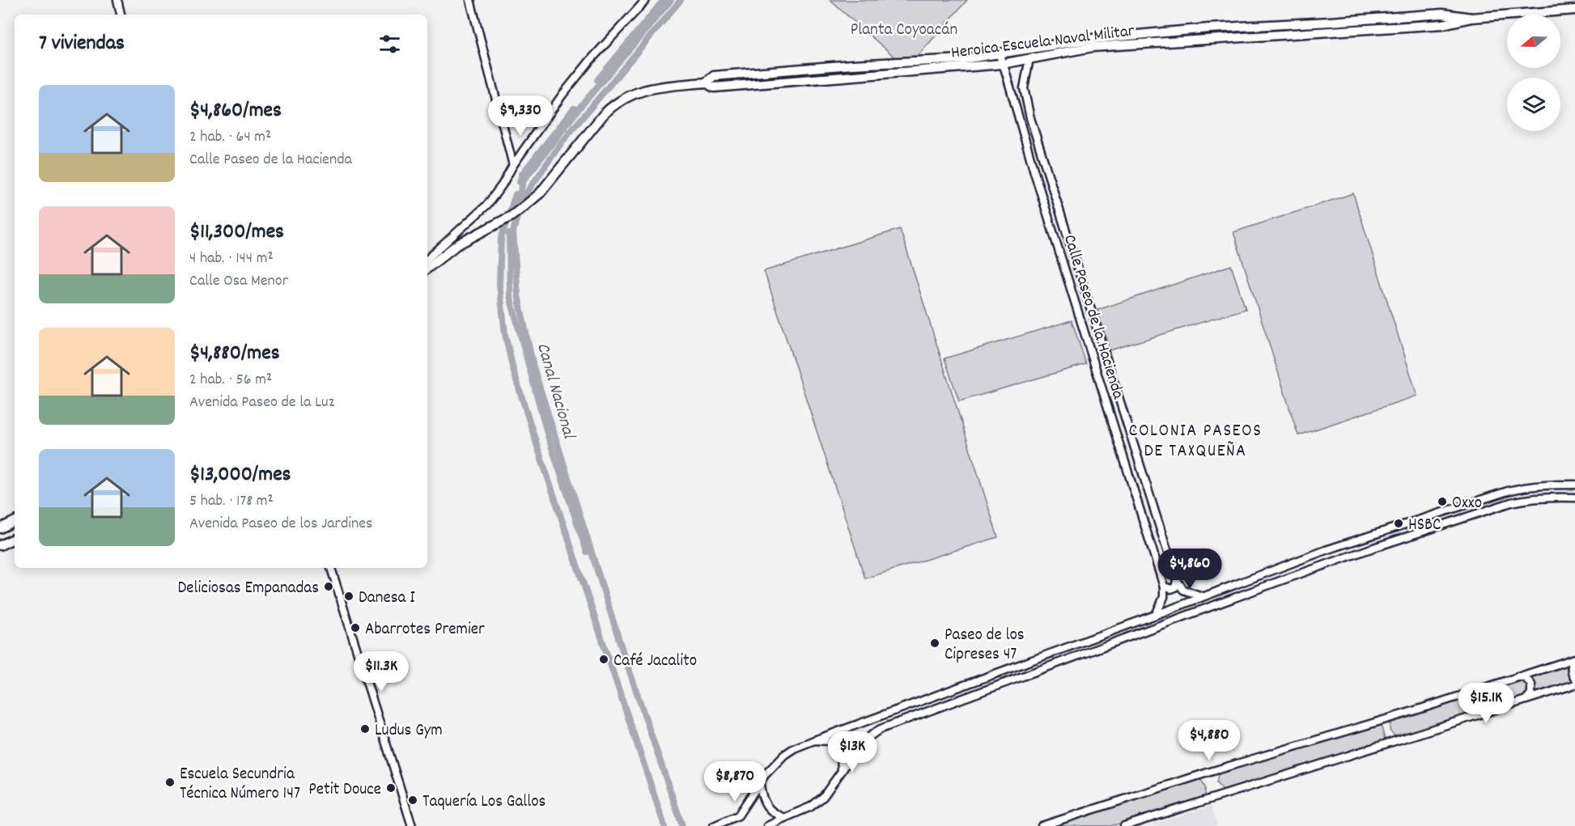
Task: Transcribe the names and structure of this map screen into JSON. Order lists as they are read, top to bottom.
{
  "streets": {
    "main road": ["Heroica Escuela Naval Militar"],
    "street": ["Calle Paseo de la Hacienda"]
  },
  "crossings": [
    ["Heroica Escuela Naval Militar", "Calle Paseo de la Hacienda"]
  ],
  "districts": ["COLONIA PASEOS DE TAXQUEÑA"],
  "water": ["Canal Nacional"],
  "parks": ["Planta Coyoacán"],
  "places": [
    "Oxxo",
    "HSBC",
    "Deliciosas Empanadas",
    "Danesa I",
    "Abarrotes Premier",
    "Paseo de los Cipreses 47",
    "Café Jacalito",
    "Ludus Gym",
    "Escuela Secundria Técnica Número 147",
    "Petit Douce",
    "Taquería Los Gallos"
  ],
  "north": "left",
  "page": {
    "heading": "7 viviendas",
    "list": [
      {
        "name": "$4,860/mes",
        "note": "2 hab. · 64 m² · Calle Paseo de la Hacienda"
      },
      {
        "name": "$11,300/mes",
        "note": "4 hab. · 144 m² · Calle Osa Menor"
      },
      {
        "name": "$4,880/mes",
        "note": "2 hab. · 56 m² · Avenida Paseo de la Luz"
      },
      {
        "name": "$13,000/mes",
        "note": "5 hab. · 178 m² · Avenida Paseo de los Jardines"
      }
    ],
    "price": [
      "$9,330",
      "$4,860",
      "$11.3K",
      "$15.1K",
      "$4,880",
      "$13K",
      "$8,870"
    ]
  }
}
